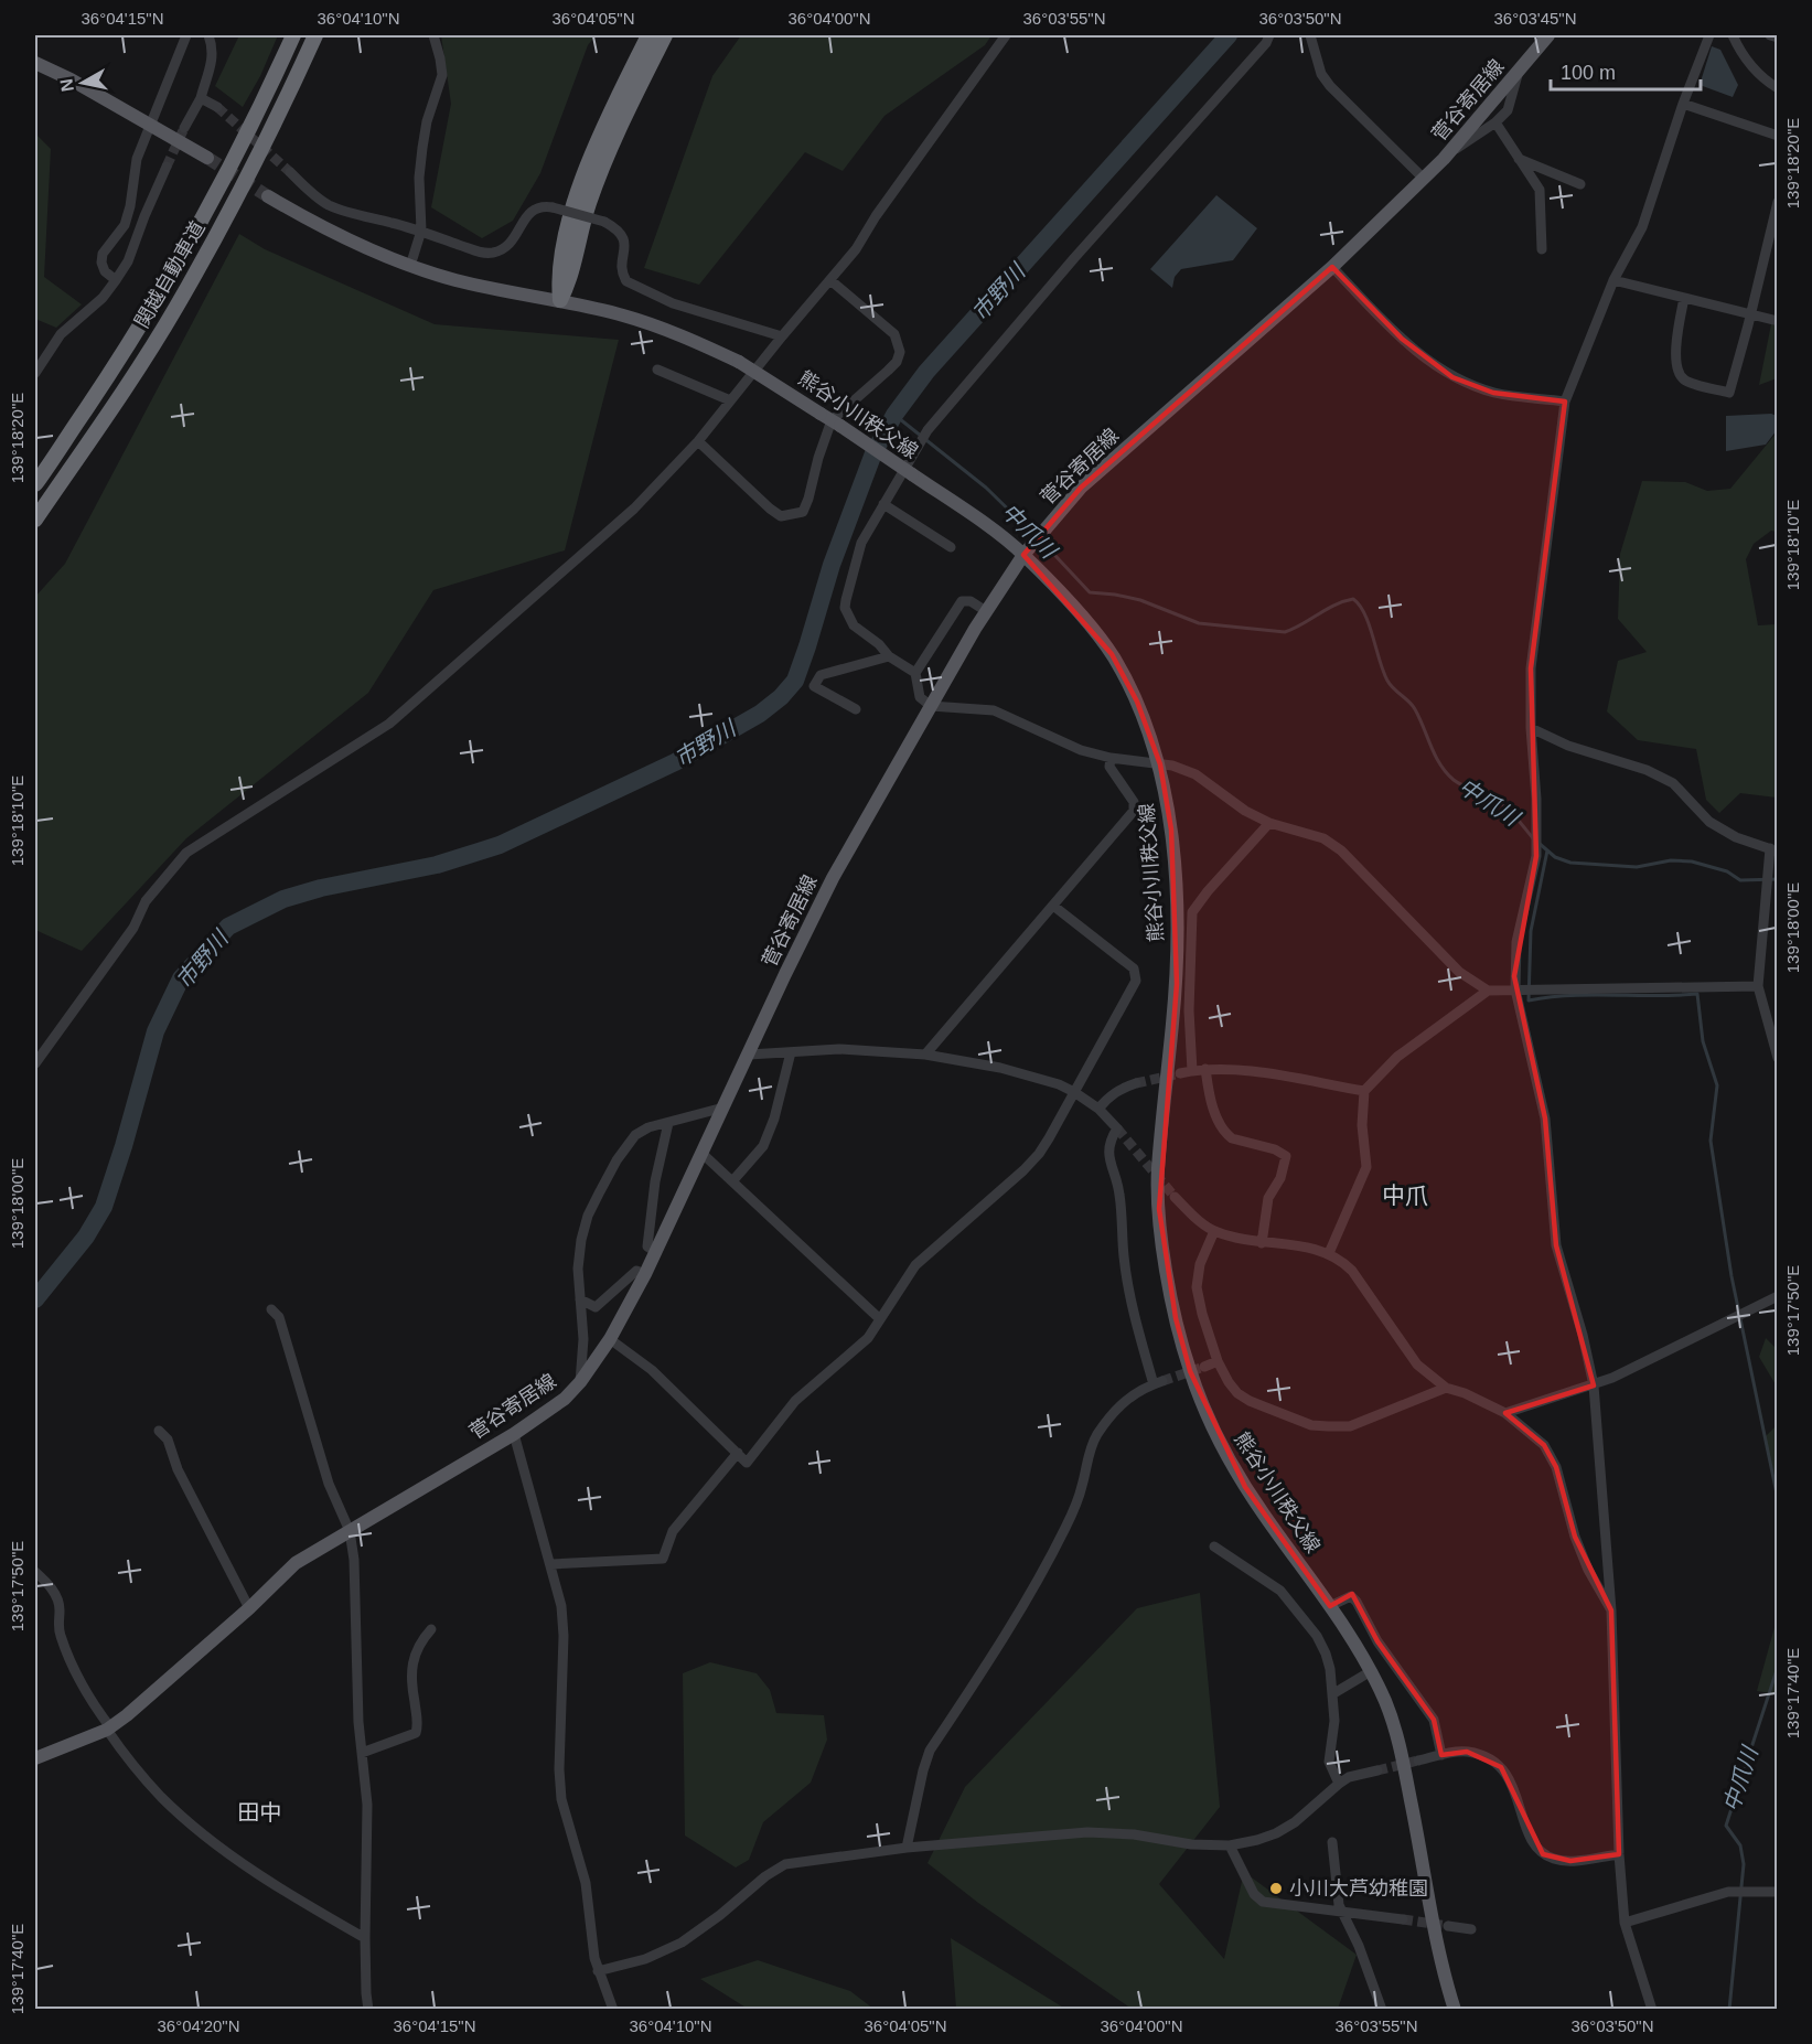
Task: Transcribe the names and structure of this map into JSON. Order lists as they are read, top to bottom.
{
  "streets": {
    "highway": ["関越自動車道"],
    "main road": ["菅谷寄居線", "熊谷小川秩父線"]
  },
  "crossings": [
    ["菅谷寄居線", "熊谷小川秩父線"]
  ],
  "districts": ["中爪", "田中"],
  "water": ["市野川", "中爪川"],
  "places": ["小川大芦幼稚園"],
  "scale_bar": "100 m",
  "north": "left",
  "coordinates": [
    "36°04'15\"N",
    "36°04'10\"N",
    "36°04'05\"N",
    "36°04'00\"N",
    "36°03'55\"N",
    "36°03'50\"N",
    "36°03'45\"N",
    "139°18'20\"E",
    "139°18'10\"E",
    "139°18'00\"E",
    "139°17'50\"E",
    "139°17'40\"E",
    "36°04'20\"N"
  ]
}
